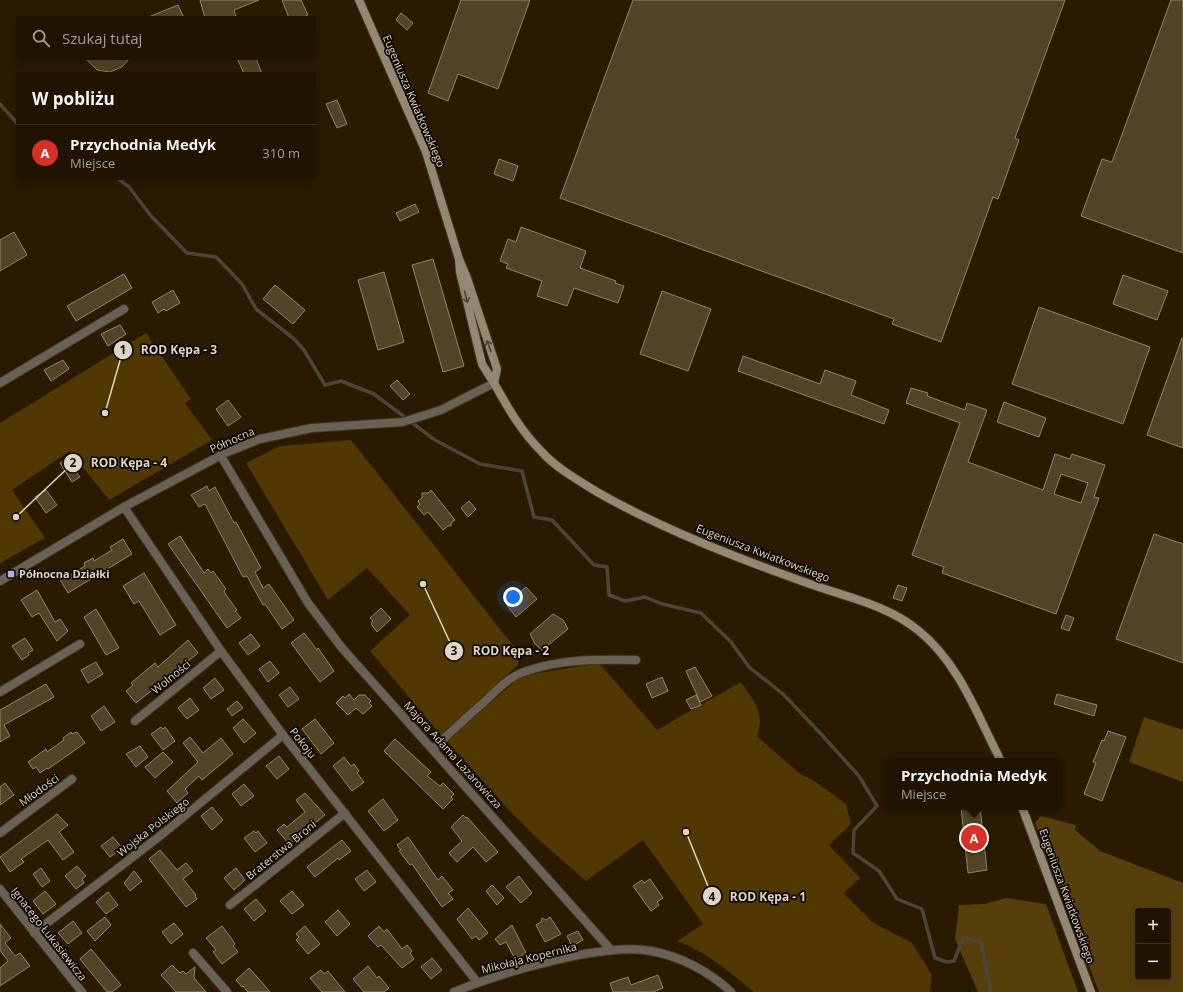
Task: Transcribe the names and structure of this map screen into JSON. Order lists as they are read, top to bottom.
{
  "streets": {
    "street": [
      "Eugeniusza Kwiatkowskiego",
      "Północna",
      "Wolności",
      "Pokoju",
      "Majora Adama Lazarowicza",
      "Młodości",
      "Wojska Polskiego",
      "Braterstwa Broni",
      "Ignacego Łukasiewicza",
      "Mikołaja Kopernika"
    ]
  },
  "crossings": [
    ["Eugeniusza Kwiatkowskiego", "Północna"],
    ["Północna", "Pokoju"],
    ["Północna", "Majora Adama Lazarowicza"],
    ["Wolności", "Pokoju"],
    ["Pokoju", "Wojska Polskiego"],
    ["Pokoju", "Braterstwa Broni"],
    ["Pokoju", "Mikołaja Kopernika"],
    ["Majora Adama Lazarowicza", "Mikołaja Kopernika"],
    ["Wojska Polskiego", "Ignacego Łukasiewicza"]
  ],
  "places": {
    "other": [
      "ROD Kępa - 3",
      "ROD Kępa - 4",
      "ROD Kępa - 2",
      "ROD Kępa - 1"
    ],
    "transit": ["Północna Działki"]
  },
  "page": {
    "search": "Szukaj tutaj",
    "heading": "W pobliżu",
    "list": [
      {
        "mark": "A",
        "name": "Przychodnia Medyk",
        "note": "Miejsce",
        "value": "310 m"
      }
    ],
    "popup": ["Przychodnia Medyk", "Miejsce"],
    "pins": "A",
    "map_buttons": ["+", "−"]
  }
}
